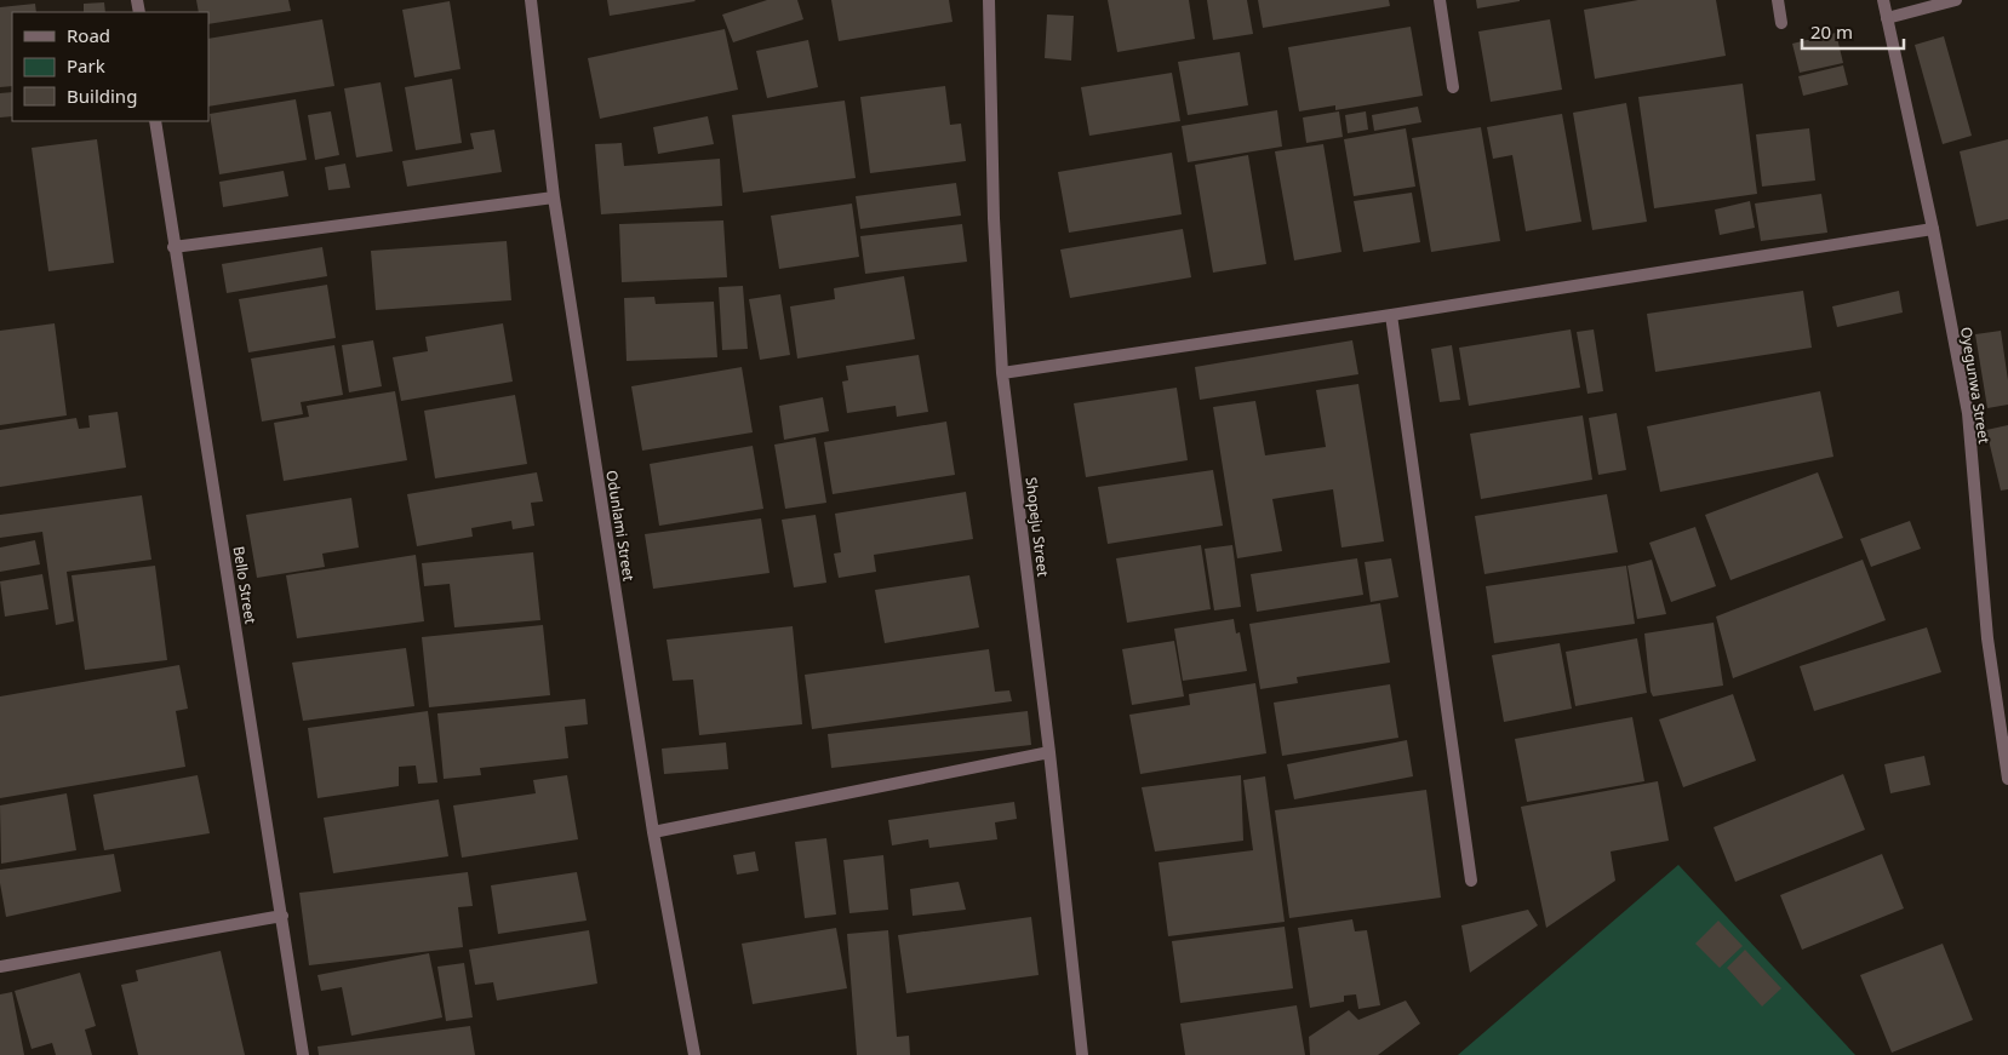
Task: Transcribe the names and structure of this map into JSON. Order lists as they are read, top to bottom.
{
  "streets": {
    "street": [
      "Oyegunwa Street",
      "Odunlami Street",
      "Shopeju Street",
      "Bello Street"
    ]
  },
  "legend": ["Road", "Park", "Building"],
  "scale_bar": "20 m"
}
